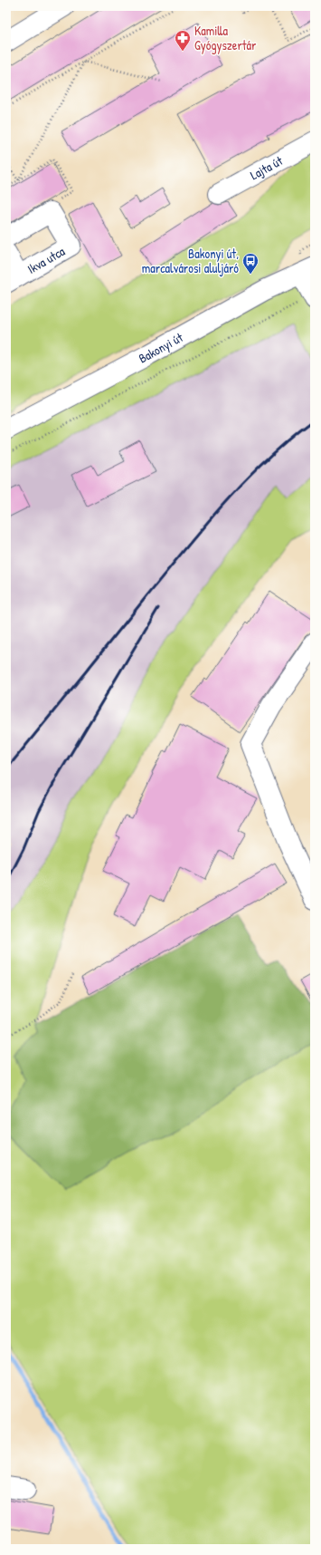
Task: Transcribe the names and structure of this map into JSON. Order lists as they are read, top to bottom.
{
  "streets": {
    "main road": ["Lajta út", "Ikva utca", "Bakonyi út"]
  },
  "places": {
    "pharmacy": ["Kamilla Gyógyszertár"],
    "bus stop": ["Bakonyi út, marcalvárosi aluljáró"]
  }
}
